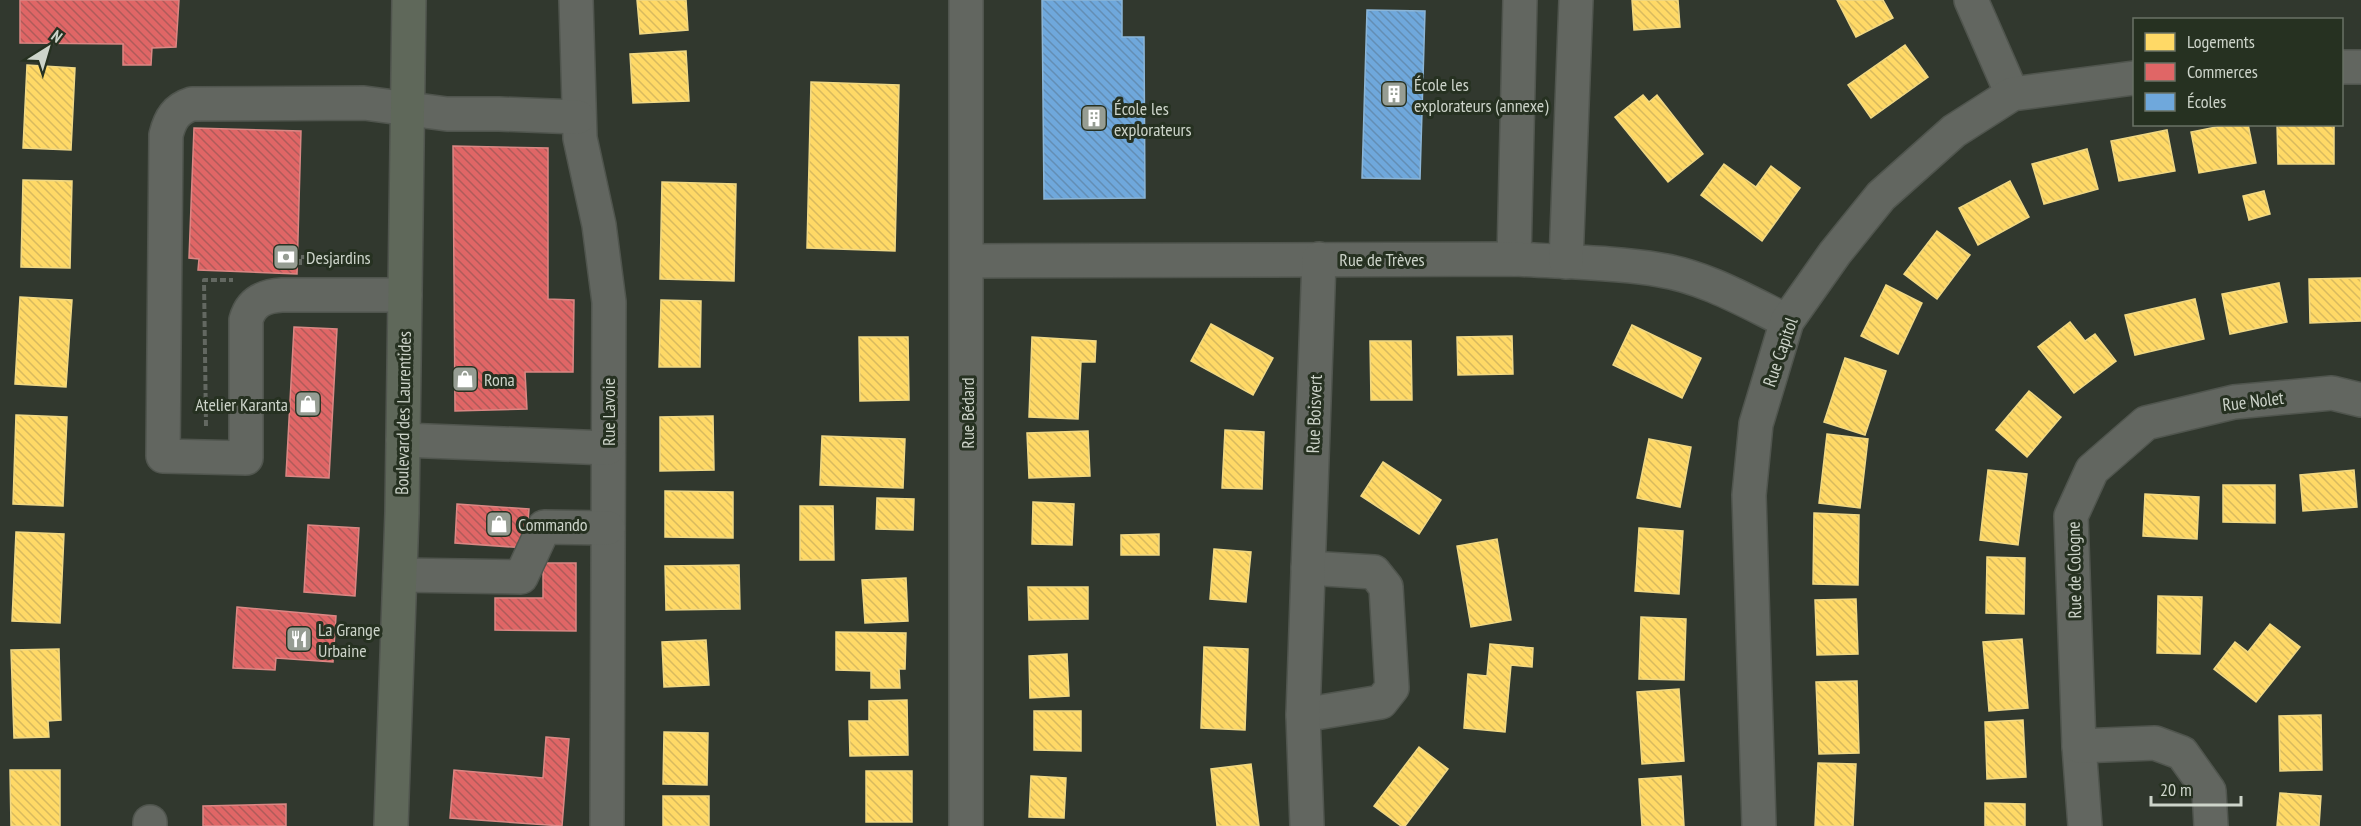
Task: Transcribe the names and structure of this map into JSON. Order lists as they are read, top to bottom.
{
  "streets": {
    "main road": ["Boulevard des Laurentides"],
    "street": [
      "Rue de Trèves",
      "Rue Capitol",
      "Rue Nolet",
      "Rue Lavoie",
      "Rue Bédard",
      "Rue Boisvert",
      "Rue de Cologne"
    ]
  },
  "crossings": [
    ["Rue de Trèves", "Rue Capitol"],
    ["Rue de Trèves", "Rue Bédard"],
    ["Rue de Trèves", "Rue Boisvert"],
    ["Rue Nolet", "Rue de Cologne"]
  ],
  "places": {
    "building": ["École les explorateurs (annexe)", "École les explorateurs"],
    "bank": ["Desjardins"],
    "shop": ["Rona", "Atelier Karanta", "Commando"],
    "restaurant": ["La Grange Urbaine"]
  },
  "legend": ["Logements", "Commerces", "Écoles"],
  "scale_bar": "20 m",
  "north": "top right"
}
